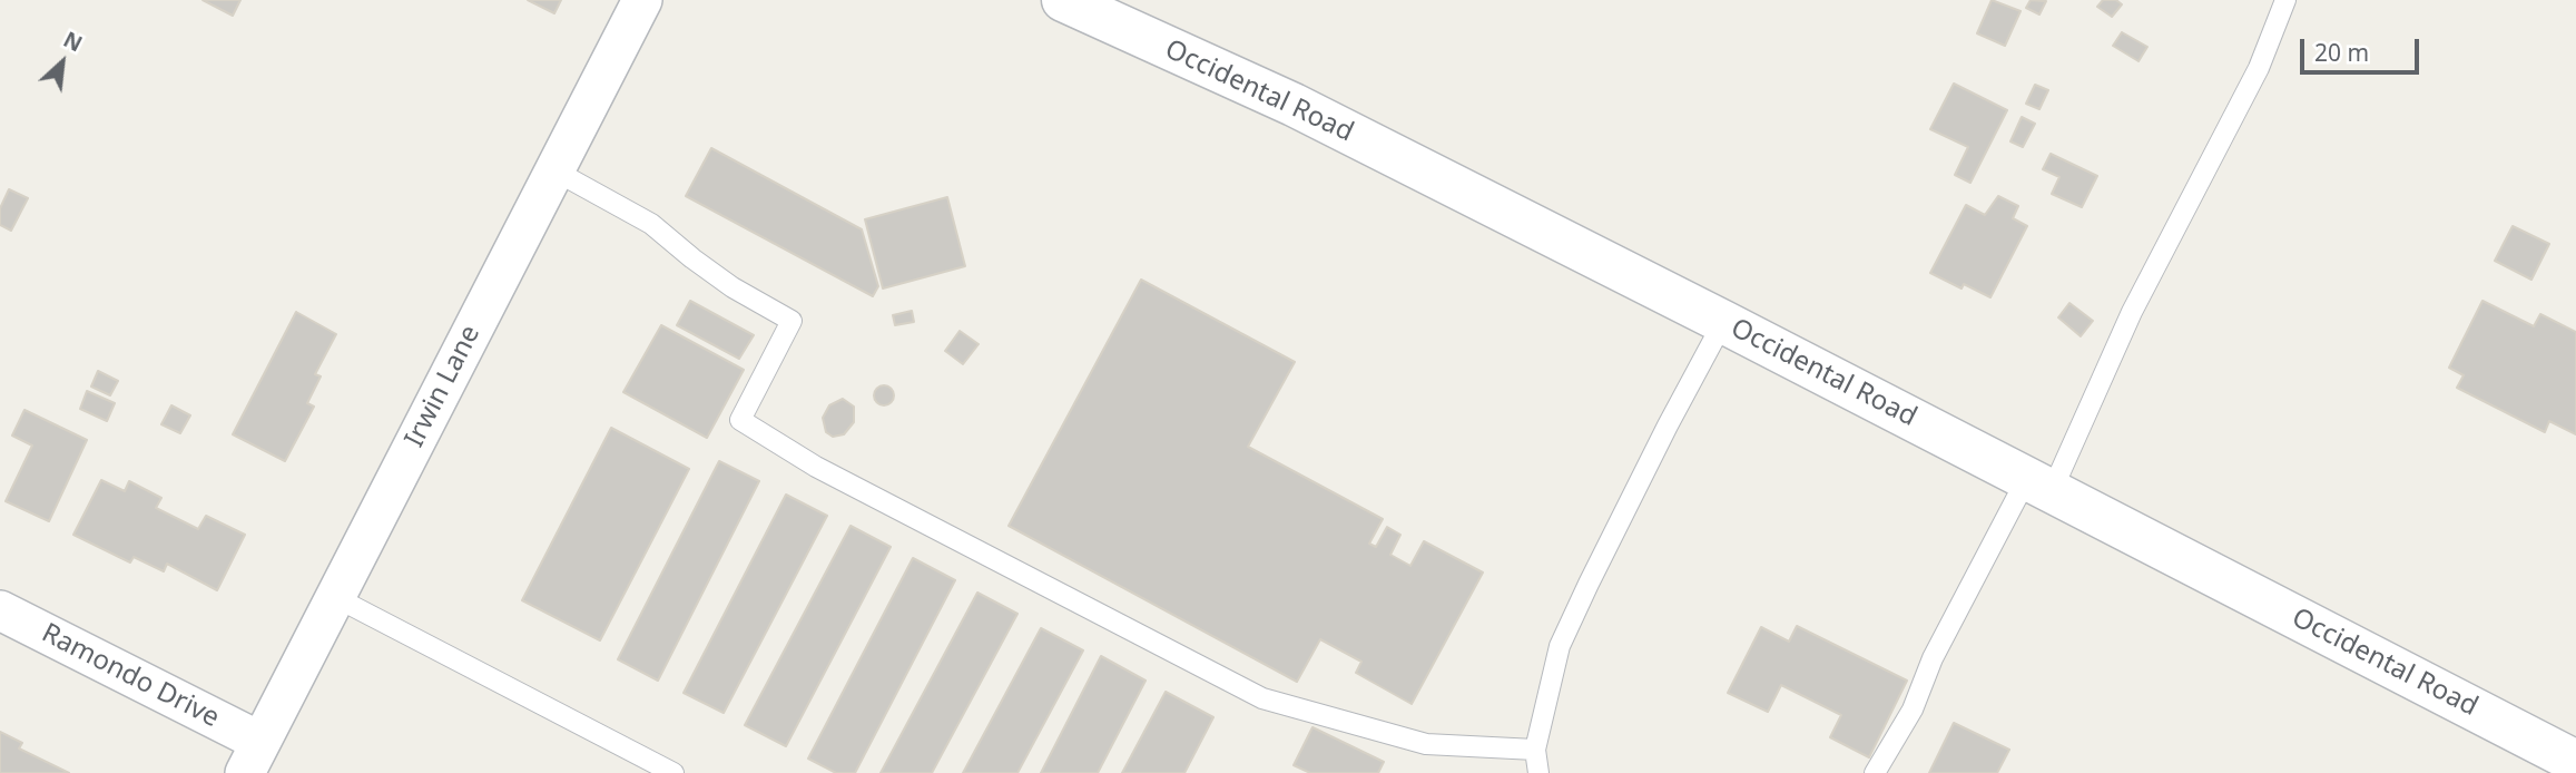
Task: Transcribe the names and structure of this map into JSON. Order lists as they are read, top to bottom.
{
  "streets": {
    "street": ["Occidental Road", "Irwin Lane", "Ramondo Drive"]
  },
  "crossings": [
    ["Irwin Lane", "Ramondo Drive"]
  ],
  "scale_bar": "20 m",
  "north": "top right"
}
